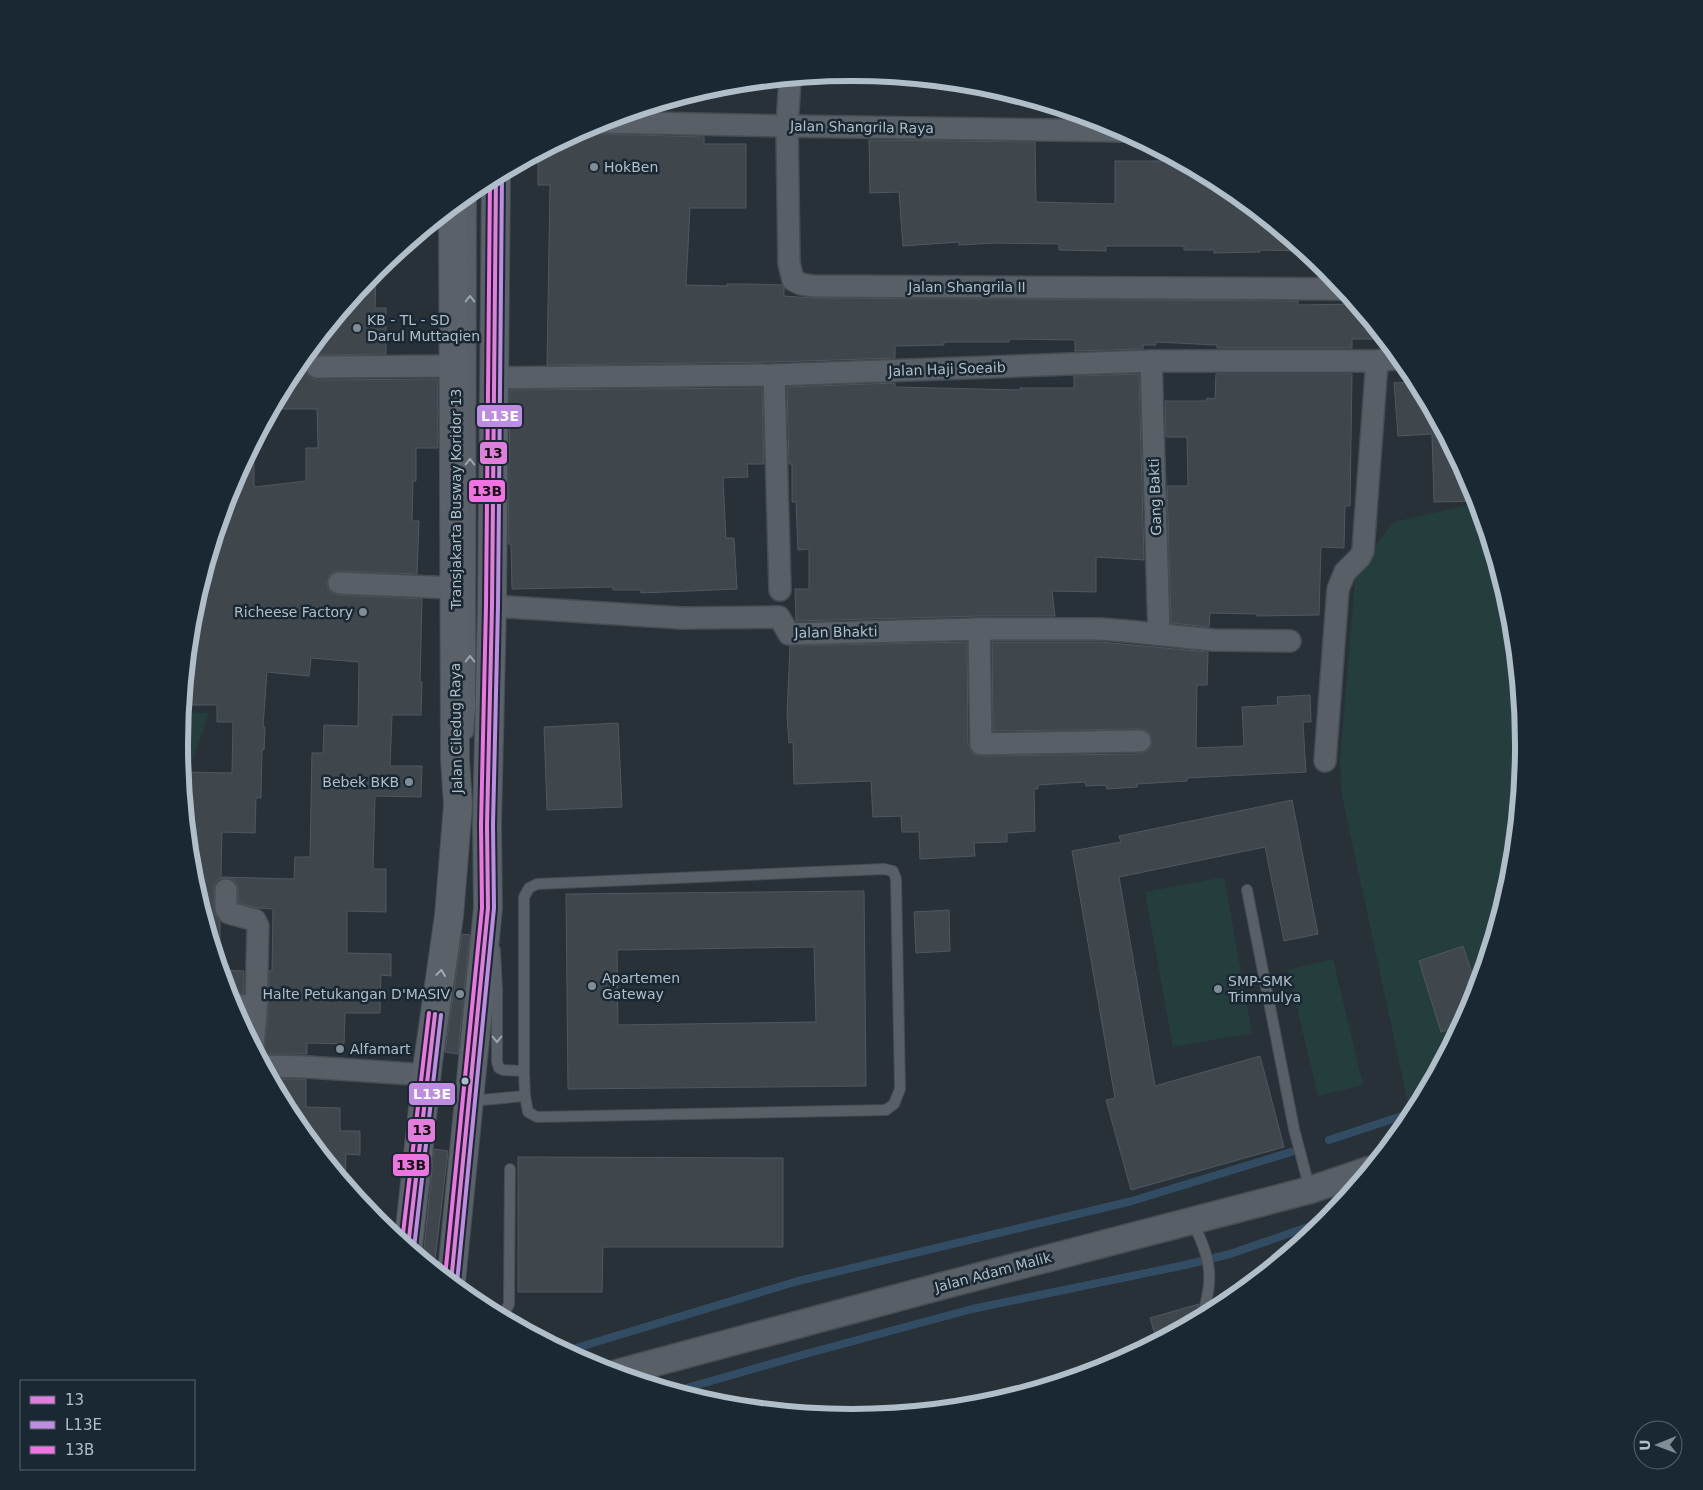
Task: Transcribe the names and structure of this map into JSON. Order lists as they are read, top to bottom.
{
  "streets": {
    "main road": ["Jalan Ciledug Raya"],
    "street": [
      "Jalan Shangrila Raya",
      "Jalan Shangrila II",
      "Jalan Haji Soeaib",
      "Gang Bakti",
      "Jalan Bhakti",
      "Jalan Adam Malik"
    ],
    "lane": ["Transjakarta Busway Koridor 13"]
  },
  "crossings": [
    ["Jalan Shangrila Raya", "Jalan Shangrila II"],
    ["Jalan Haji Soeaib", "Gang Bakti"],
    ["Gang Bakti", "Jalan Bhakti"]
  ],
  "one_way": ["Transjakarta Busway Koridor 13"],
  "places": [
    "HokBen",
    "KB - TL - SD Darul Muttaqien",
    "Richeese Factory",
    "Bebek BKB",
    "Apartemen Gateway",
    "SMP-SMK Trimmulya",
    "Halte Petukangan D'MASIV",
    "Alfamart"
  ],
  "lines": ["transit line L13E", "transit line 13", "transit line 13B"],
  "legend": ["13", "L13E", "13B"],
  "north": "left"
}
